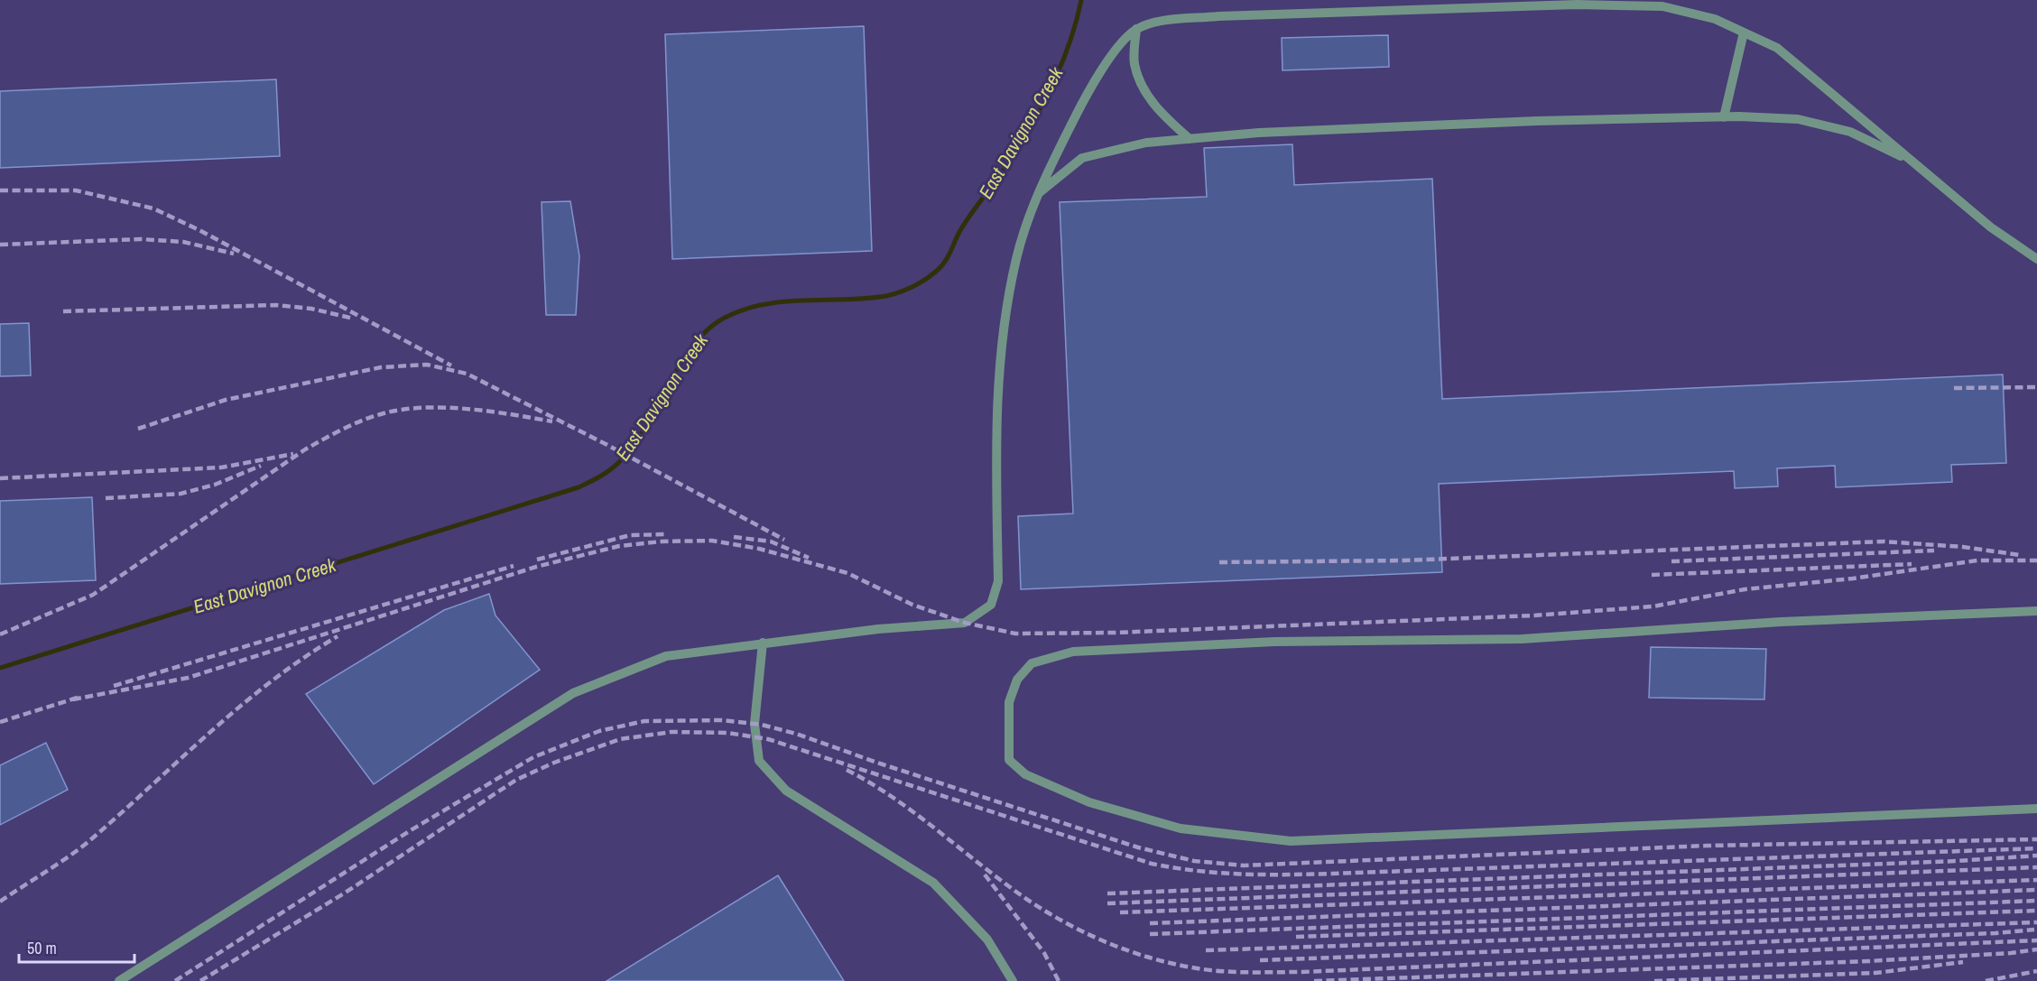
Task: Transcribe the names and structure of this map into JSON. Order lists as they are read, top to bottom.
{
  "water": ["East Davignon Creek"],
  "scale_bar": "50 m"
}
